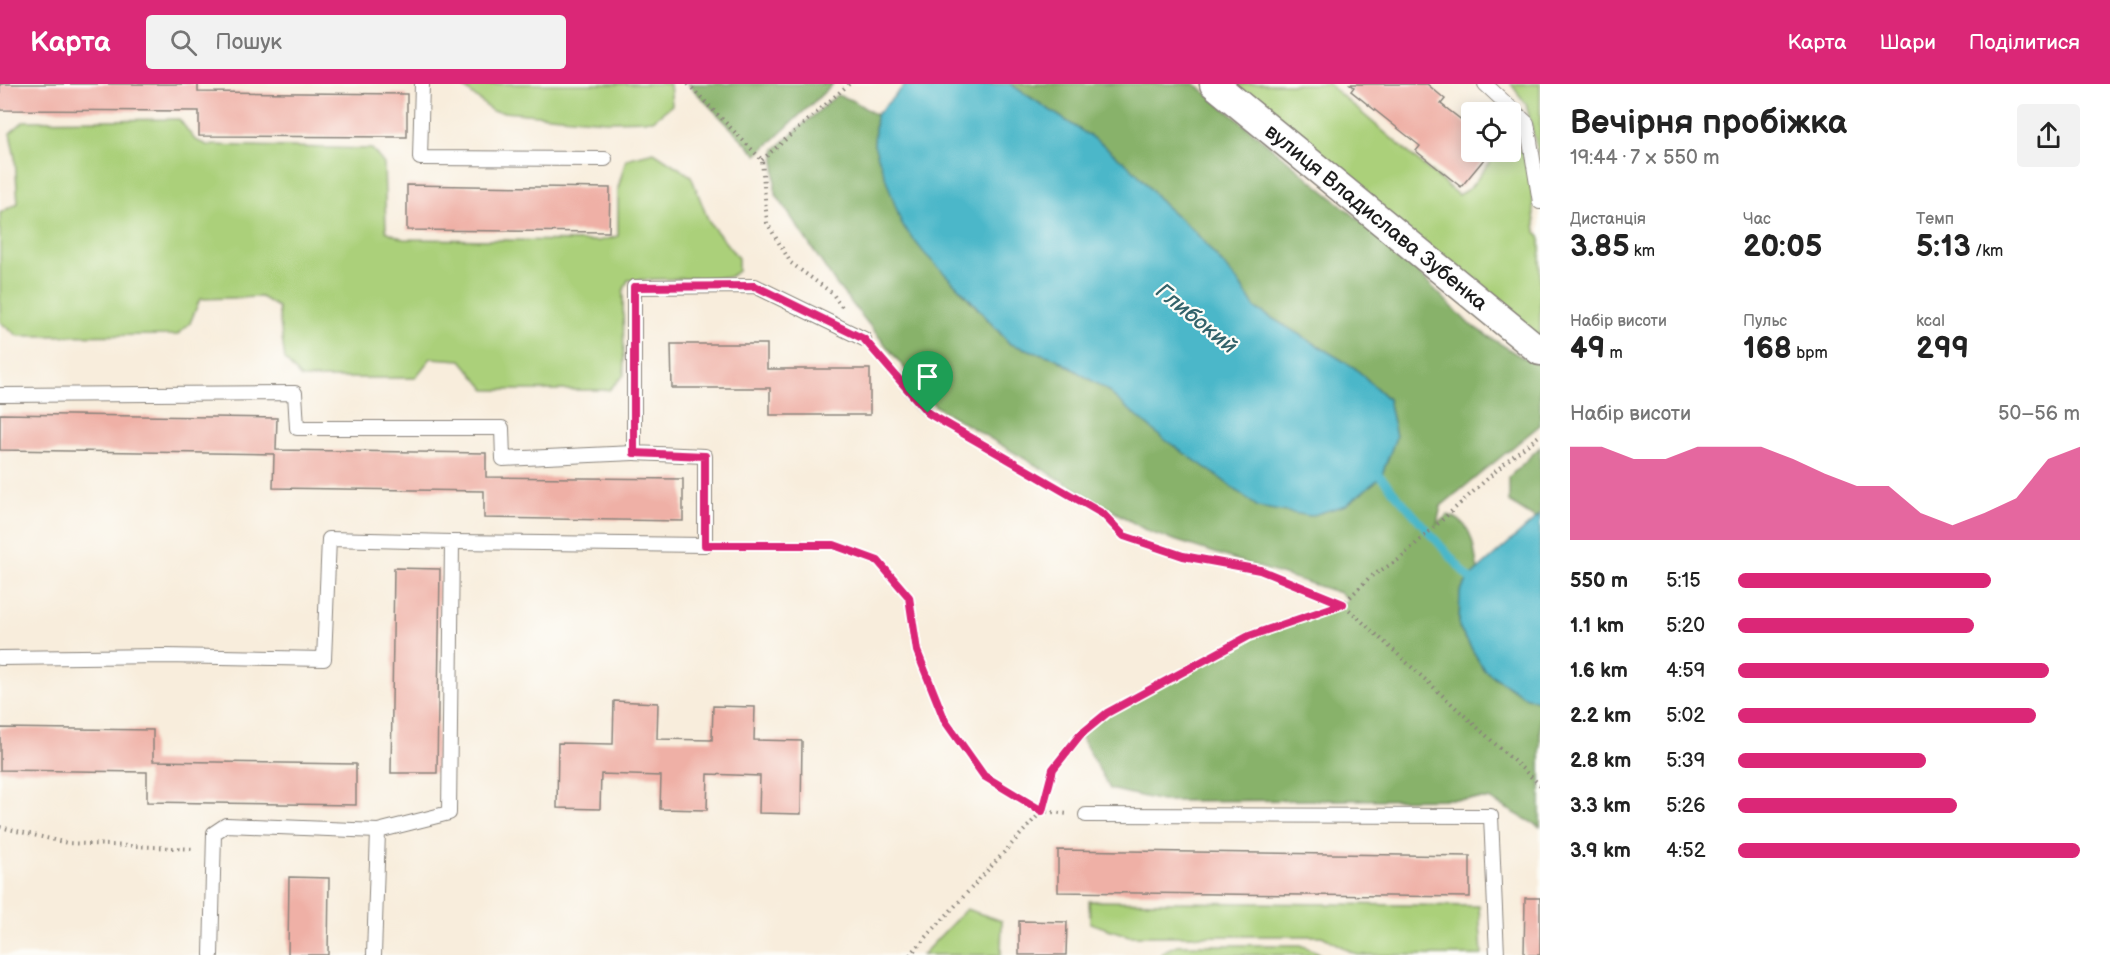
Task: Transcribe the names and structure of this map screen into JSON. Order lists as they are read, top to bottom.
{
  "streets": {
    "street": ["вулиця Владислава Зубенка"]
  },
  "water": ["Глибокий"],
  "page": {
    "header": "Карта",
    "search": "Пошук",
    "nav": ["Карта", "Шари", "Поділитися"],
    "heading": ["Вечірня пробіжка", "19:44 · 7 × 550 m"],
    "stats": [
      ["Дистанція", "3.85 km"],
      ["Час", "20:05"],
      ["Темп", "5:13 /km"],
      ["Набір висоти", "49 m"],
      ["Пульс", "168 bpm"],
      ["kcal", "299"]
    ],
    "chart": ["Набір висоти", "50–56 m"],
    "list": [
      {
        "name": "550 m",
        "note": "5:15"
      },
      {
        "name": "1.1 km",
        "note": "5:20"
      },
      {
        "name": "1.6 km",
        "note": "4:59"
      },
      {
        "name": "2.2 km",
        "note": "5:02"
      },
      {
        "name": "2.8 km",
        "note": "5:39"
      },
      {
        "name": "3.3 km",
        "note": "5:26"
      },
      {
        "name": "3.9 km",
        "note": "4:52"
      }
    ]
  }
}
